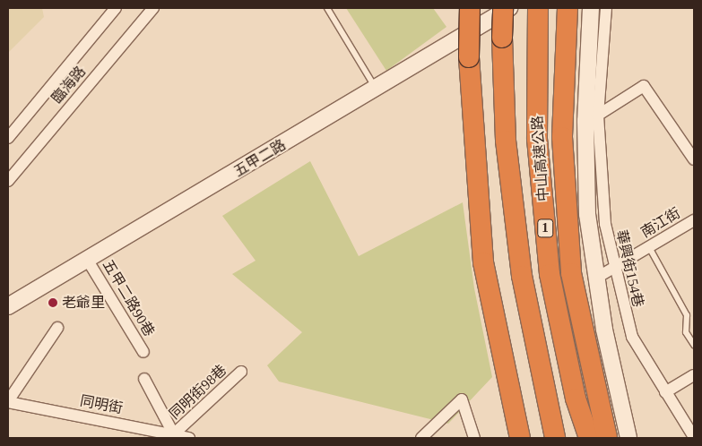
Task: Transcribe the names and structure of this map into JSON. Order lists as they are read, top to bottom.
{
  "streets": {
    "highway": ["中山高速公路", "1"],
    "main road": ["五甲二路"],
    "street": [
      "臨海路",
      "南江街",
      "華興街154巷",
      "五甲二路90巷",
      "同明街98巷",
      "同明街"
    ]
  },
  "crossings": [
    ["五甲二路", "五甲二路90巷"],
    ["南江街", "華興街154巷"],
    ["同明街98巷", "同明街"]
  ],
  "places": ["老爺里"]
}
